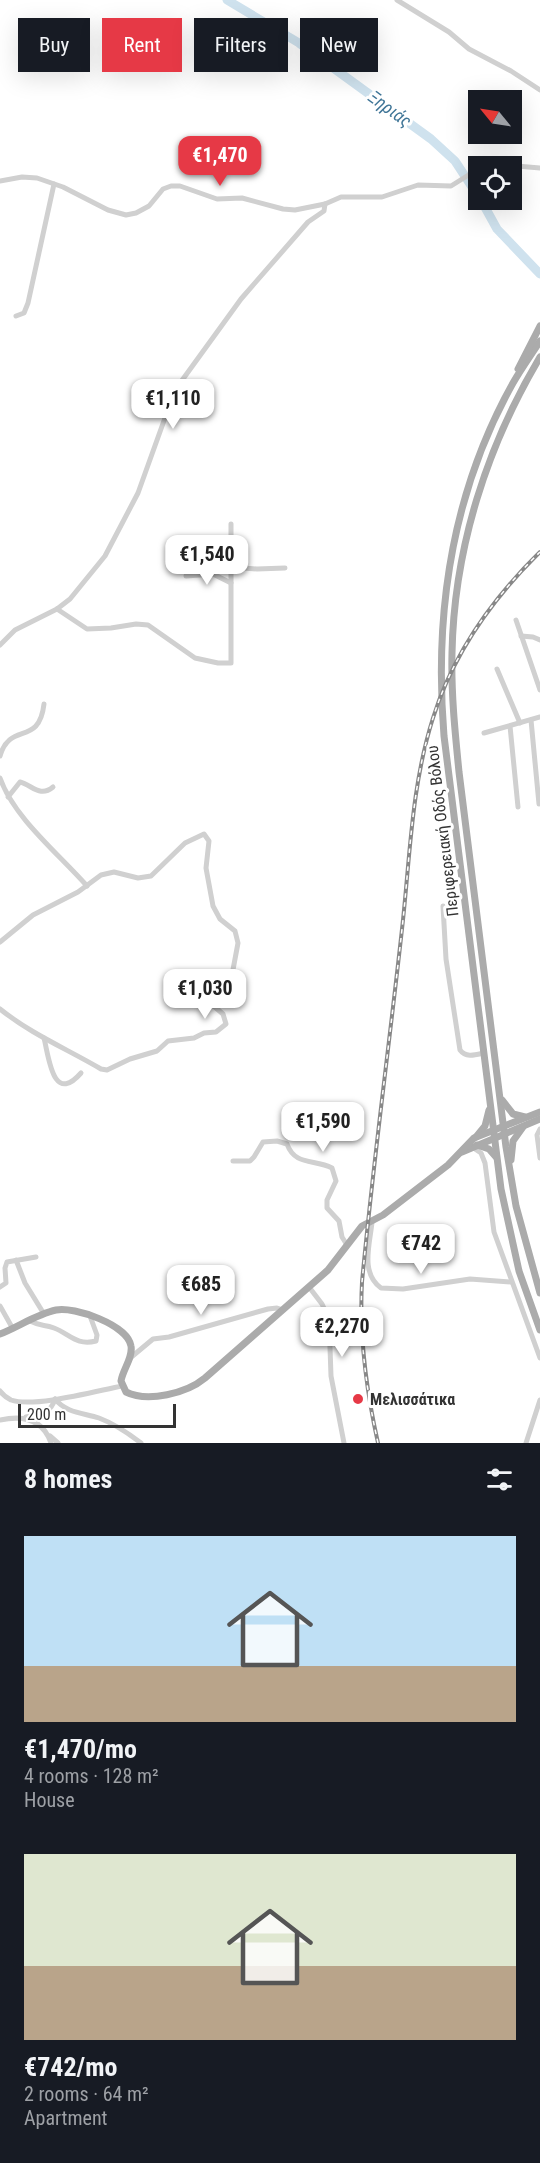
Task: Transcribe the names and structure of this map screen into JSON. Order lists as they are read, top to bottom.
{
  "streets": {
    "main road": ["Περιφερειακή Οδός Βόλου"]
  },
  "water": ["Ξηριάς"],
  "places": ["Μελισσάτικα"],
  "scale_bar": "200 m",
  "north": "top left",
  "page": {
    "chip": [
      "Buy",
      "Rent",
      "Filters",
      "New"
    ],
    "price": [
      "€1,470",
      "€1,110",
      "€1,540",
      "€1,030",
      "€1,590",
      "€742",
      "€685",
      "€2,270"
    ],
    "scale": "200 m",
    "heading": "8 homes",
    "list": [
      {
        "name": "€1,470/mo",
        "note": "4 rooms · 128 m² · House"
      },
      {
        "name": "€742/mo",
        "note": "2 rooms · 64 m² · Apartment"
      }
    ]
  }
}
